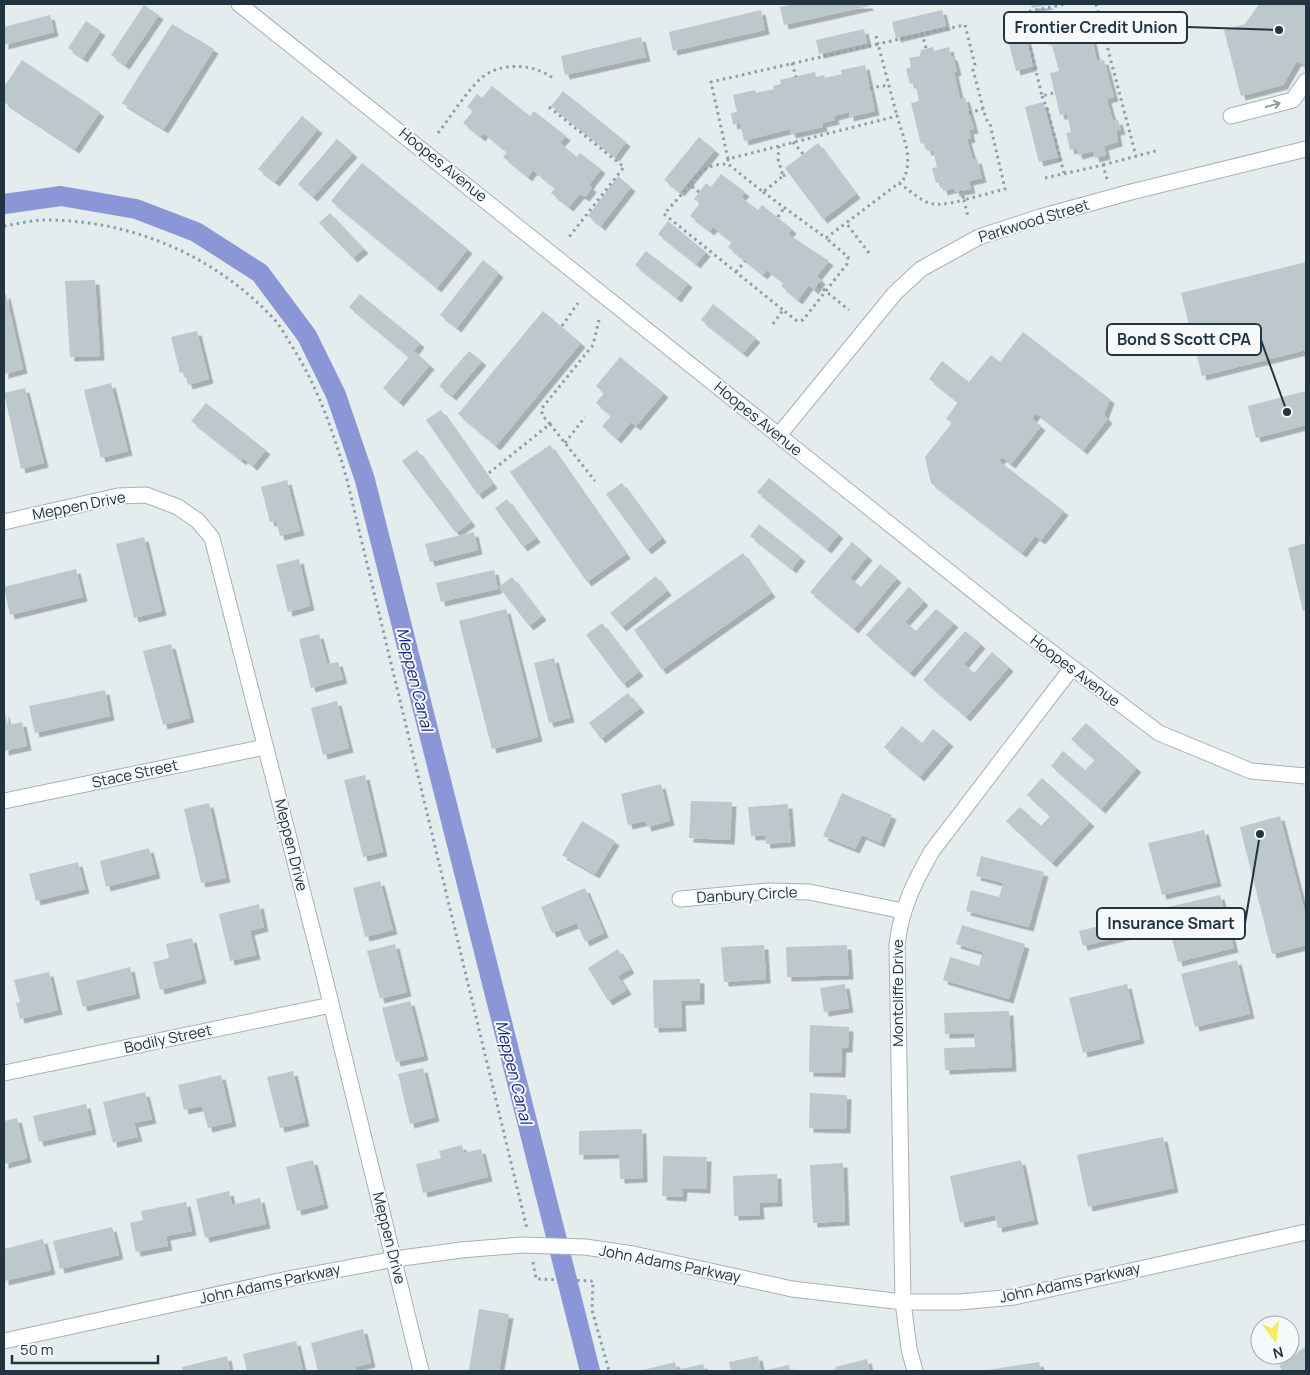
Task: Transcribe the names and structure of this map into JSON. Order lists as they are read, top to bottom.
{
  "streets": {
    "street": [
      "Hoopes Avenue",
      "Parkwood Street",
      "Meppen Drive",
      "Stace Street",
      "Danbury Circle",
      "Montcliffe Drive",
      "Bodily Street",
      "John Adams Parkway"
    ]
  },
  "crossings": [
    ["Hoopes Avenue", "Parkwood Street"],
    ["Hoopes Avenue", "Montcliffe Drive"],
    ["Meppen Drive", "Stace Street"],
    ["Meppen Drive", "Bodily Street"],
    ["Meppen Drive", "John Adams Parkway"],
    ["Danbury Circle", "Montcliffe Drive"],
    ["Montcliffe Drive", "John Adams Parkway"]
  ],
  "water": ["Meppen Canal"],
  "places": ["Frontier Credit Union", "Bond S Scott CPA", "Insurance Smart"],
  "scale_bar": "50 m",
  "north": "bottom"
}
